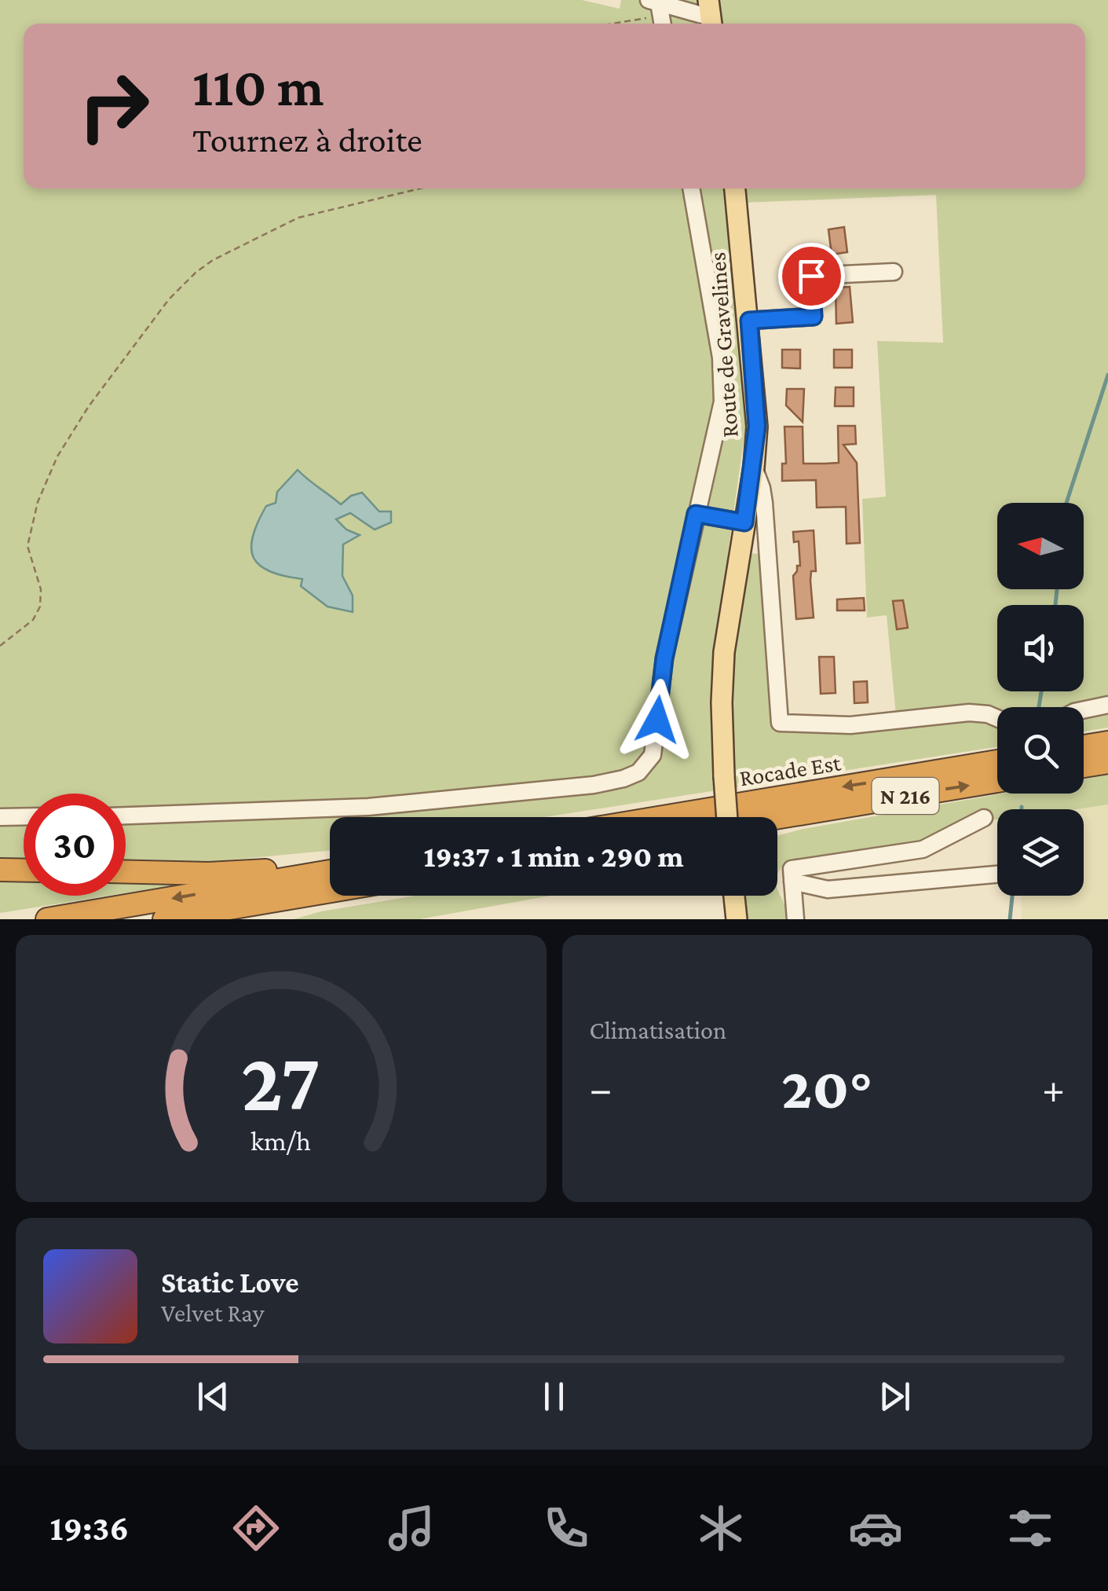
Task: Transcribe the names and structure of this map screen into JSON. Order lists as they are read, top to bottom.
{
  "streets": {
    "highway": ["Rocade Est", "N 216"],
    "main road": ["Route de Gravelines"]
  },
  "north": "left",
  "page": {
    "turn": ["110 m", "Tournez à droite"],
    "limit": "30",
    "trip": "19:37 · 1 min · 290 m",
    "tile": "Climatisation",
    "heat": ["−", "20°", "+"],
    "song": ["Static Love", "Velvet Ray"],
    "tabs": "19:36",
    "gauge": ["27", "km/h"]
  }
}
